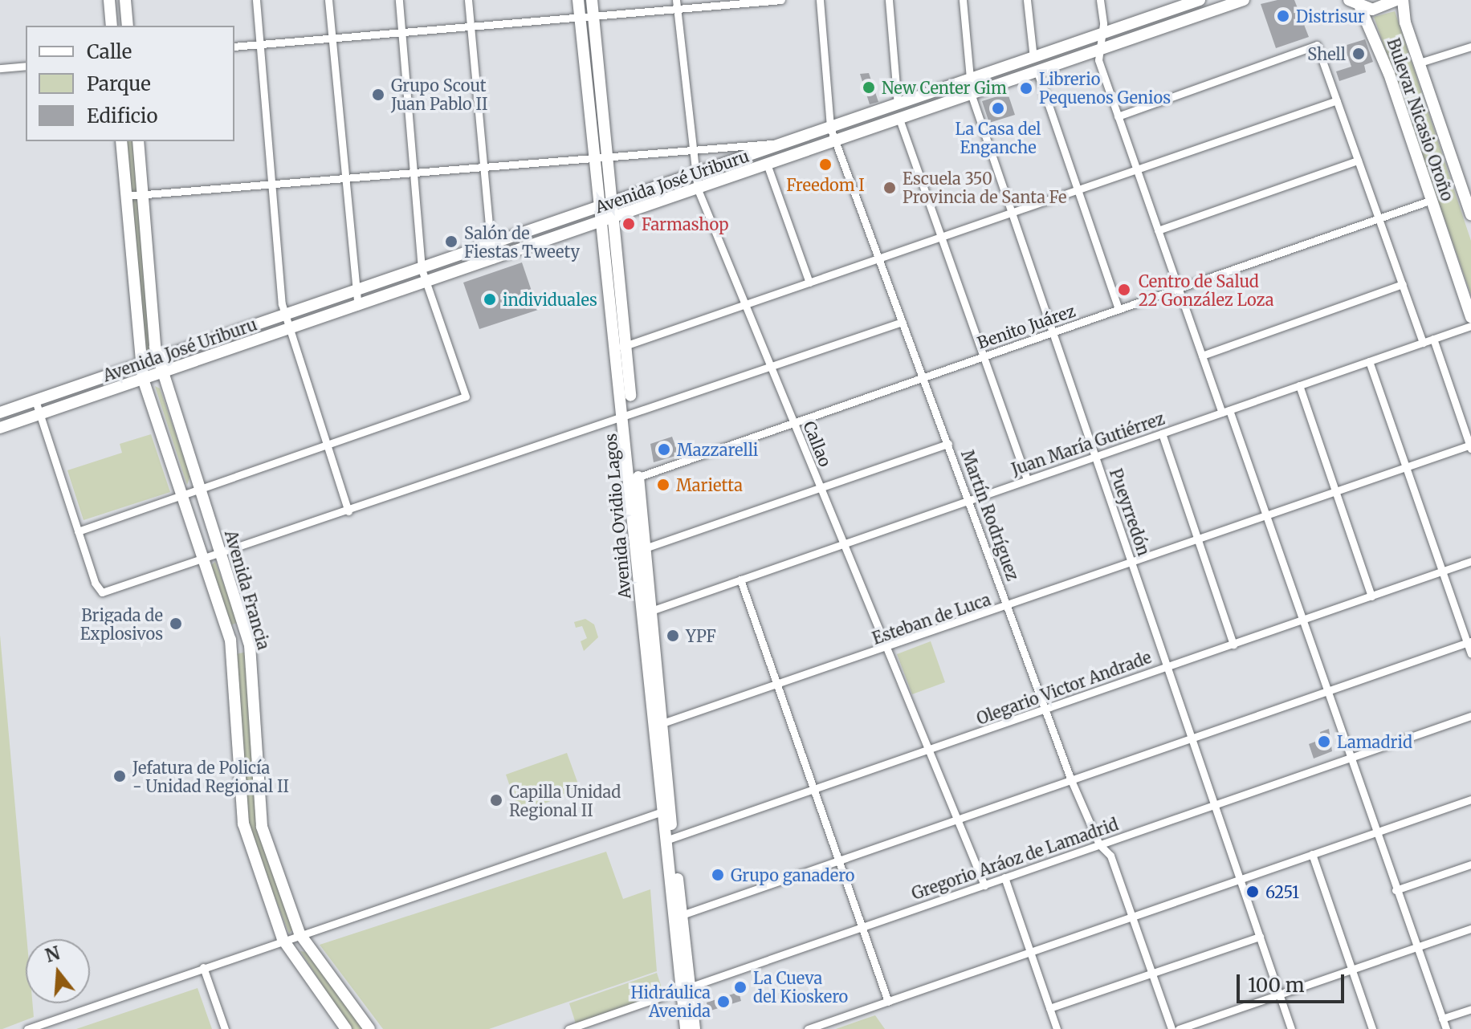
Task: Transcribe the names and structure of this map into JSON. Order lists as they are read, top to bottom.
{
  "streets": {
    "main road": [
      "Bulevar Nicasio Oroño",
      "Avenida José Uriburu",
      "Avenida Ovidio Lagos",
      "Avenida Francia"
    ],
    "street": [
      "Benito Juárez",
      "Callao",
      "Juan María Gutiérrez",
      "Pueyrredón",
      "Martín Rodríguez",
      "Esteban de Luca",
      "Olegario Victor Andrade",
      "Gregorio Aráoz de Lamadrid"
    ]
  },
  "crossings": [
    ["Bulevar Nicasio Oroño", "Benito Juárez"],
    ["Avenida José Uriburu", "Callao"],
    ["Avenida José Uriburu", "Pueyrredón"],
    ["Avenida José Uriburu", "Martín Rodríguez"],
    ["Avenida José Uriburu", "Avenida Ovidio Lagos"],
    ["Avenida José Uriburu", "Avenida Francia"],
    ["Benito Juárez", "Callao"],
    ["Benito Juárez", "Pueyrredón"],
    ["Benito Juárez", "Martín Rodríguez"],
    ["Benito Juárez", "Avenida Ovidio Lagos"],
    ["Callao", "Juan María Gutiérrez"],
    ["Callao", "Esteban de Luca"],
    ["Callao", "Olegario Victor Andrade"],
    ["Callao", "Gregorio Aráoz de Lamadrid"],
    ["Juan María Gutiérrez", "Pueyrredón"],
    ["Juan María Gutiérrez", "Martín Rodríguez"],
    ["Juan María Gutiérrez", "Avenida Ovidio Lagos"],
    ["Pueyrredón", "Esteban de Luca"],
    ["Pueyrredón", "Olegario Victor Andrade"],
    ["Pueyrredón", "Gregorio Aráoz de Lamadrid"],
    ["Martín Rodríguez", "Esteban de Luca"],
    ["Martín Rodríguez", "Olegario Victor Andrade"],
    ["Martín Rodríguez", "Gregorio Aráoz de Lamadrid"],
    ["Avenida Ovidio Lagos", "Esteban de Luca"],
    ["Avenida Ovidio Lagos", "Olegario Victor Andrade"],
    ["Avenida Ovidio Lagos", "Gregorio Aráoz de Lamadrid"]
  ],
  "places": [
    "Distrisur",
    "Shell",
    "New Center Gim",
    "Librerio Pequenos Genios",
    "Grupo Scout Juan Pablo II",
    "La Casa del Enganche",
    "Freedom I",
    "Escuela 350 Provincia de Santa Fe",
    "Farmashop",
    "Salón de Fiestas Tweety",
    "Centro de Salud 22 González Loza",
    "individuales",
    "Mazzarelli",
    "Marietta",
    "Brigada de Explosivos",
    "YPF",
    "Lamadrid",
    "Jefatura de Policía - Unidad Regional II",
    "Capilla Unidad Regional II",
    "Grupo ganadero",
    "6251",
    "La Cueva del Kioskero",
    "Hidráulica Avenida"
  ],
  "legend": ["Calle", "Parque", "Edificio"],
  "scale_bar": "100 m",
  "north": "top"
}
